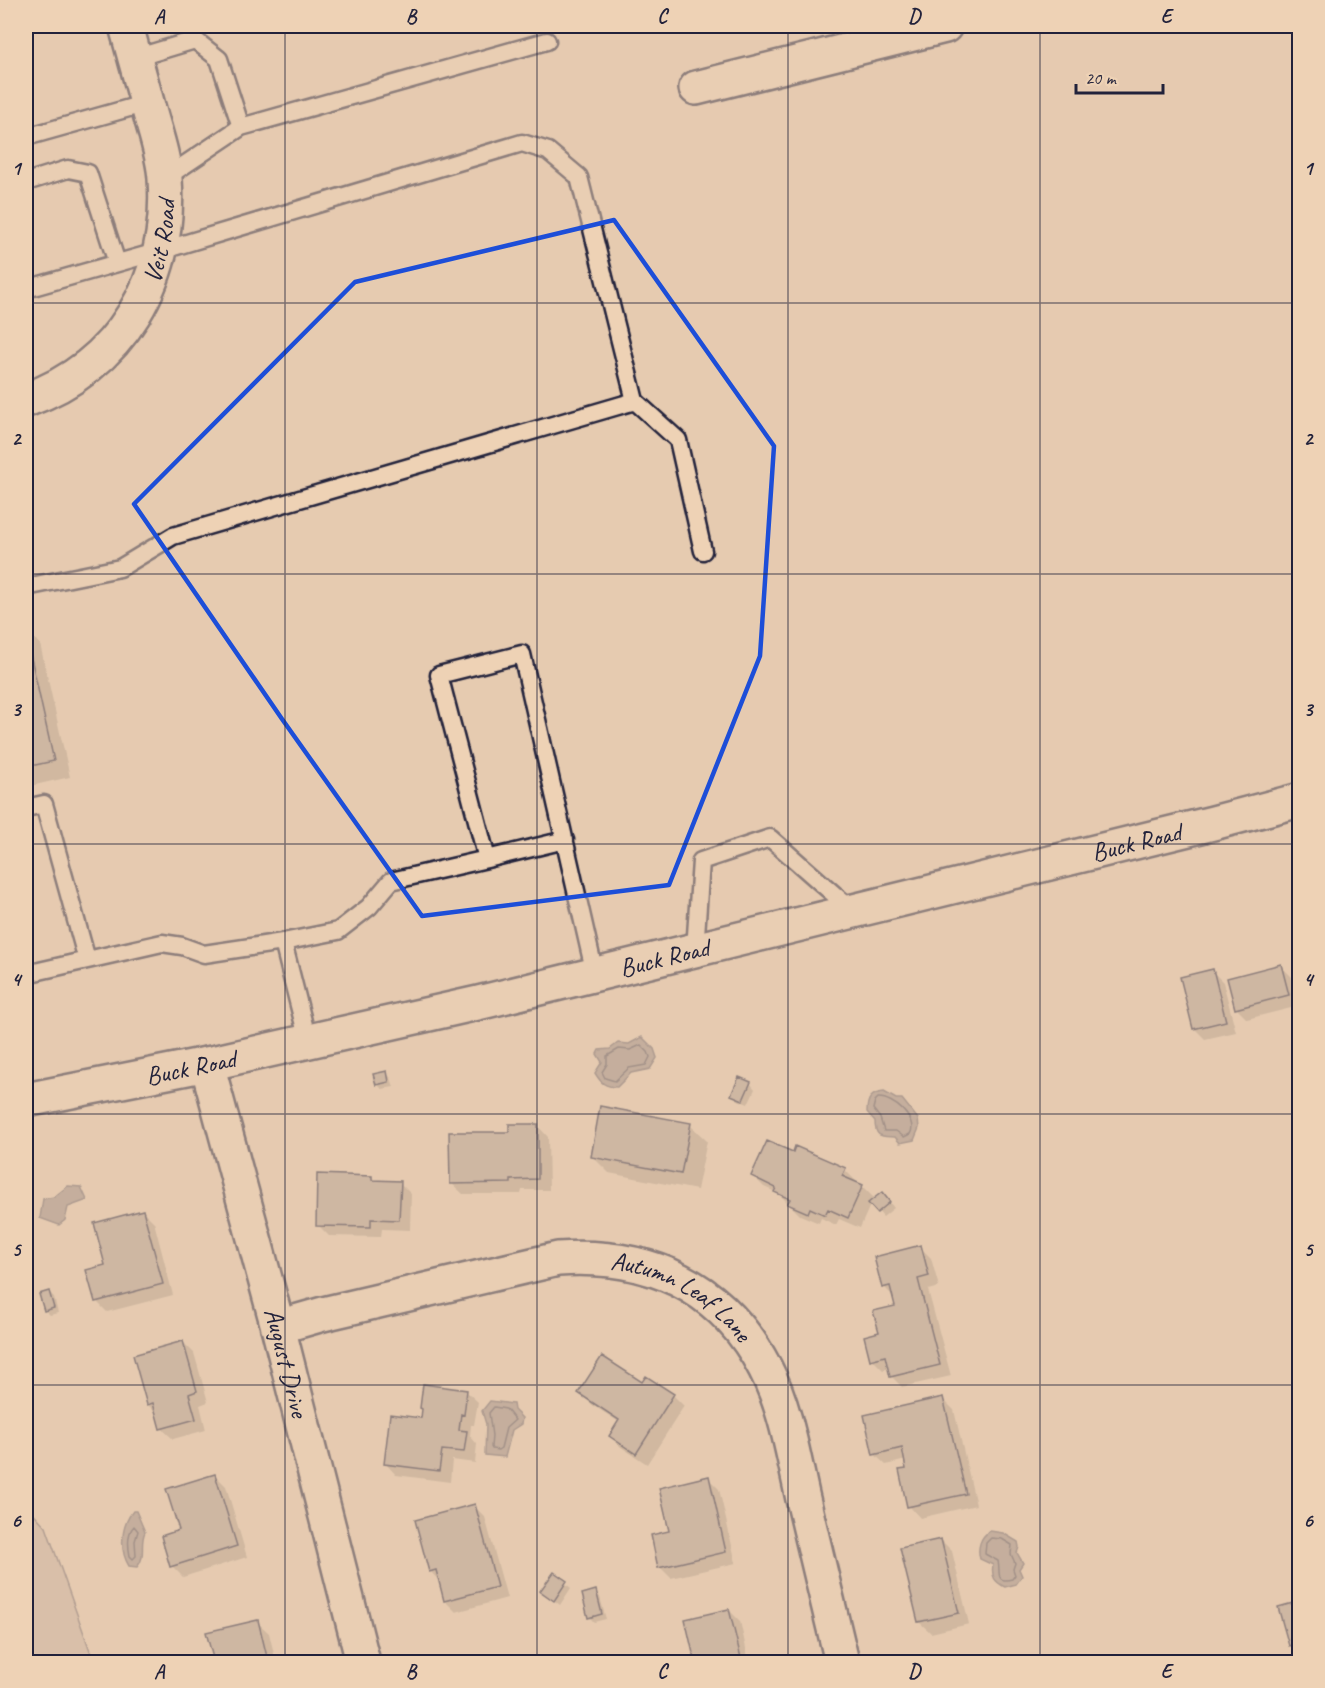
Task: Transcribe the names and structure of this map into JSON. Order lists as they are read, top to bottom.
{
  "streets": {
    "street": [
      "Veit Road",
      "Buck Road",
      "Autumn Leaf Lane",
      "August Drive"
    ]
  },
  "crossings": [
    ["Buck Road", "August Drive"],
    ["Autumn Leaf Lane", "August Drive"]
  ],
  "scale_bar": "20 m",
  "grid": {
    "columns": [
      "A",
      "B",
      "C",
      "D",
      "E"
    ],
    "rows": [
      "1",
      "2",
      "3",
      "4",
      "5",
      "6"
    ]
  }
}
